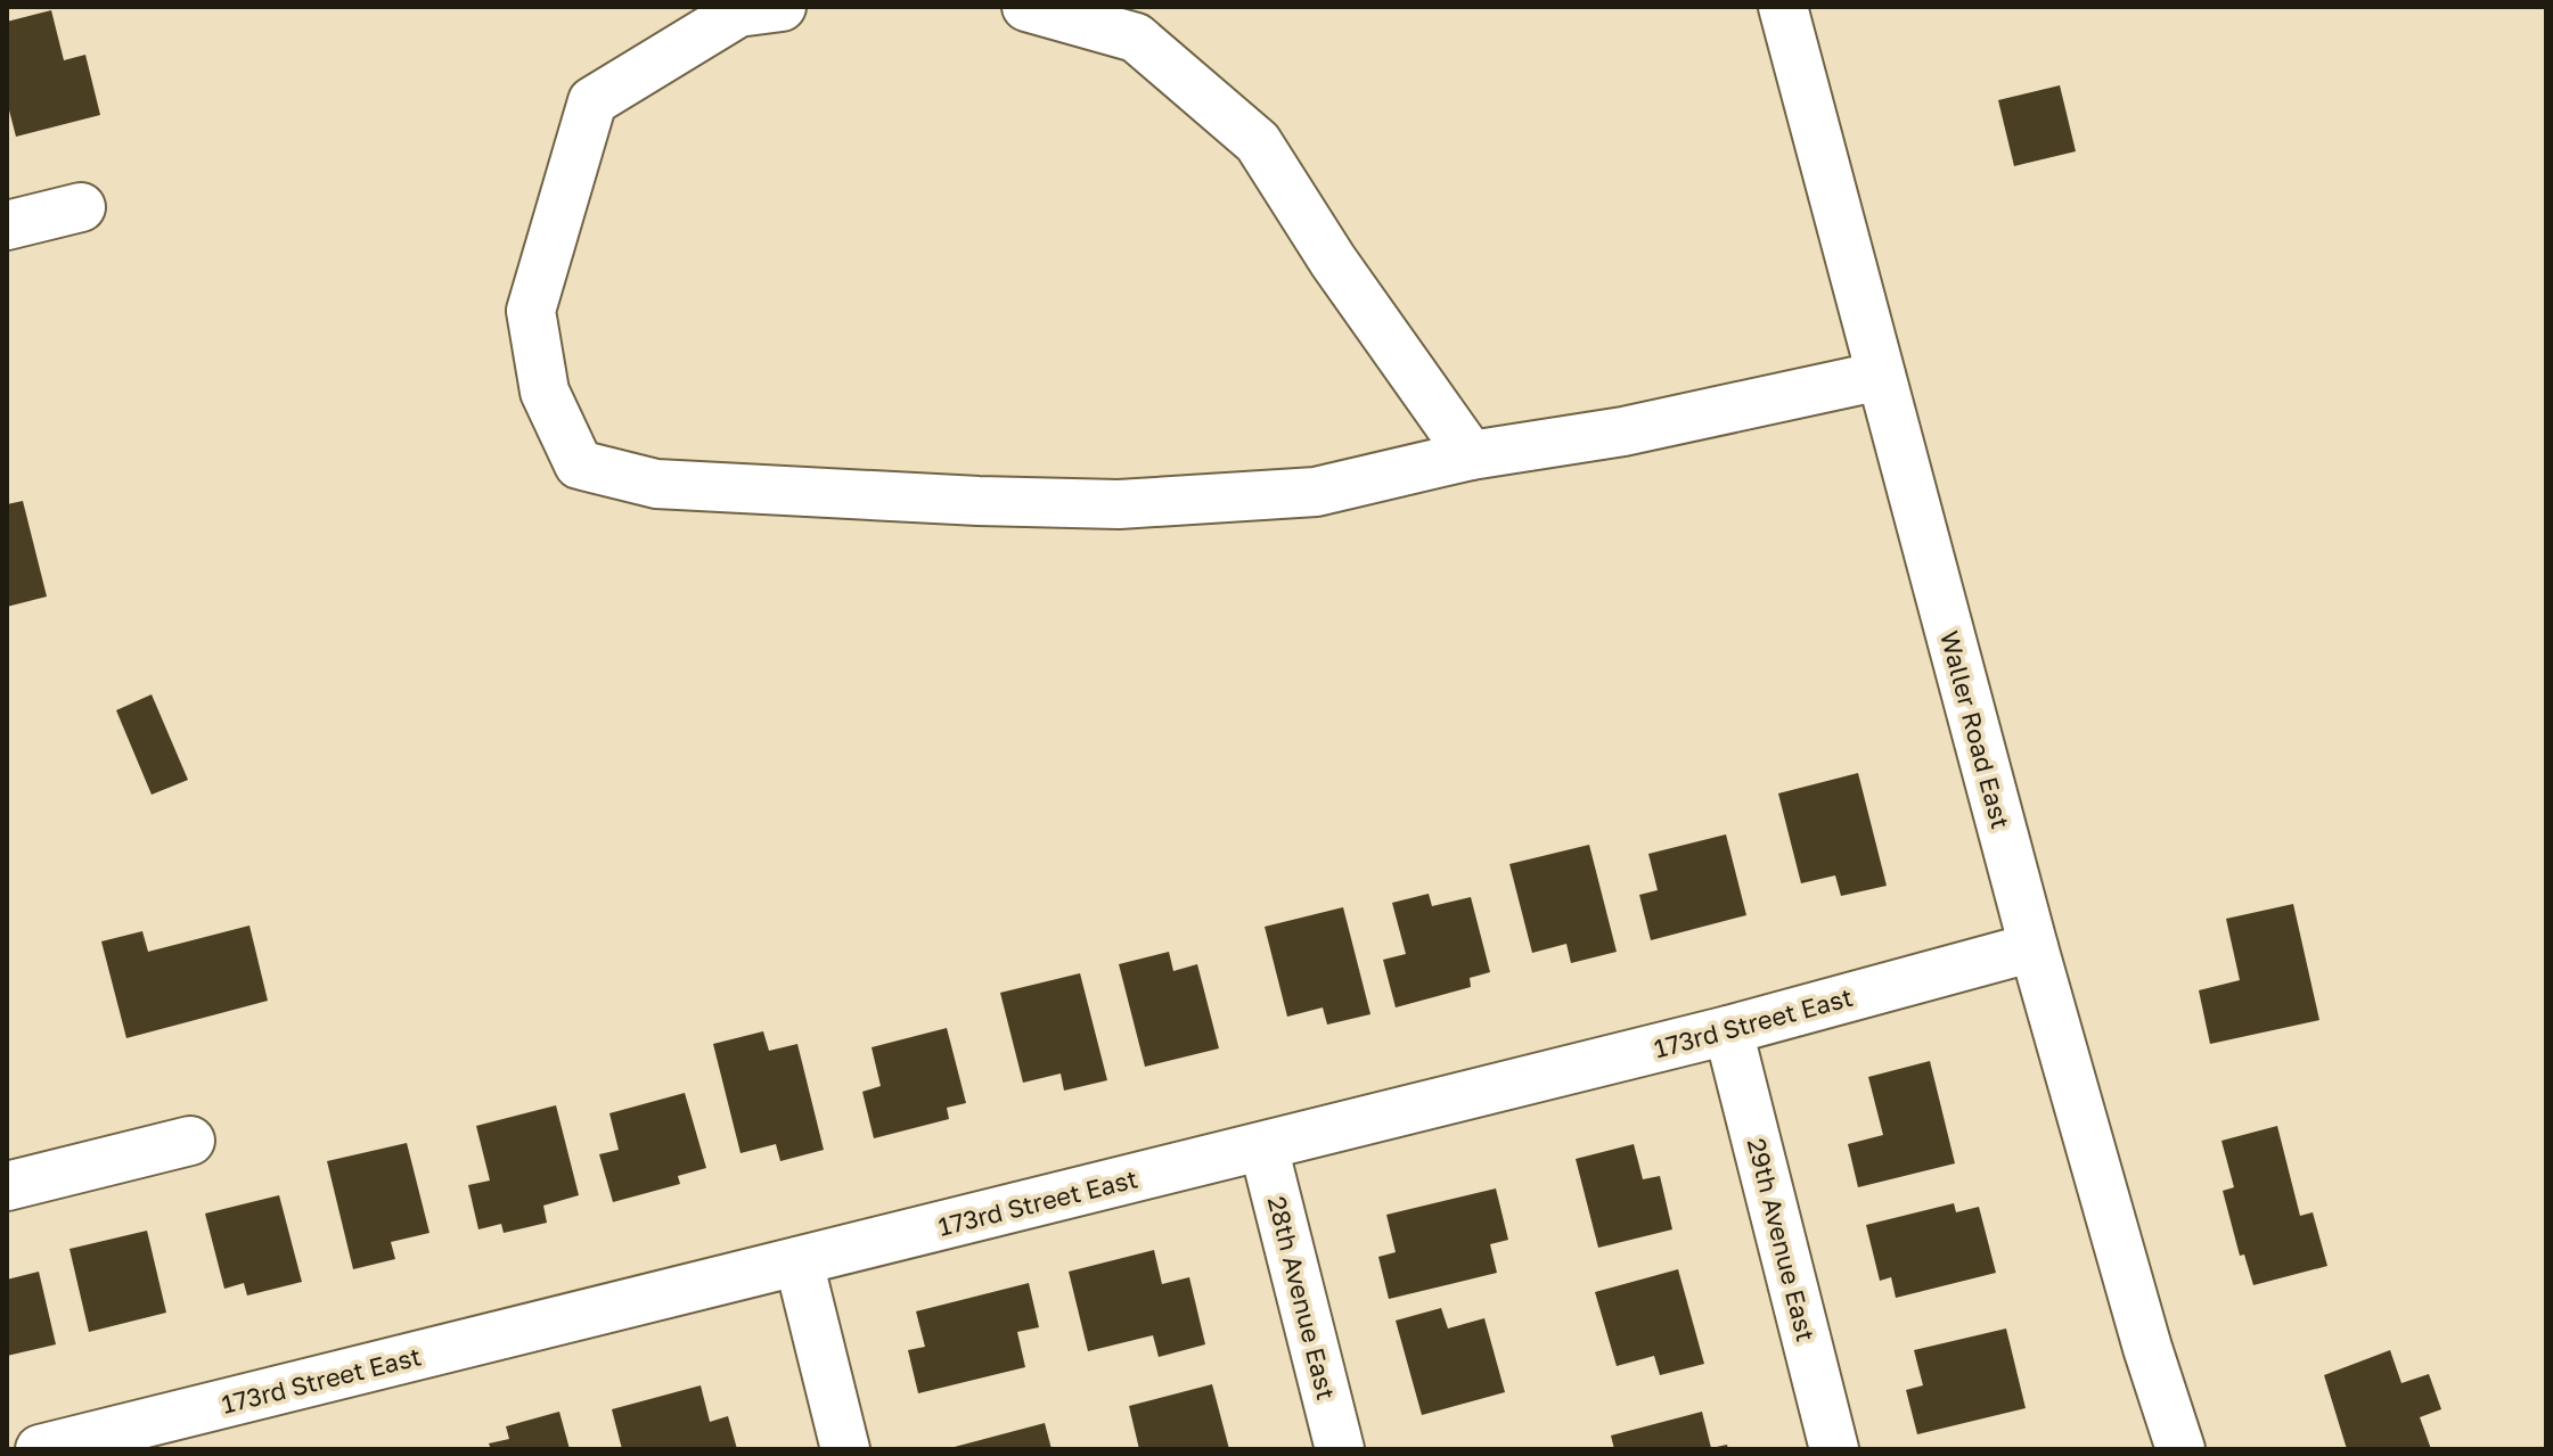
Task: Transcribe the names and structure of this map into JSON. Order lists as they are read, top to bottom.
{
  "streets": {
    "street": [
      "Waller Road East",
      "173rd Street East",
      "29th Avenue East",
      "28th Avenue East"
    ]
  },
  "crossings": [
    ["Waller Road East", "173rd Street East"],
    ["173rd Street East", "29th Avenue East"],
    ["173rd Street East", "28th Avenue East"]
  ]
}
